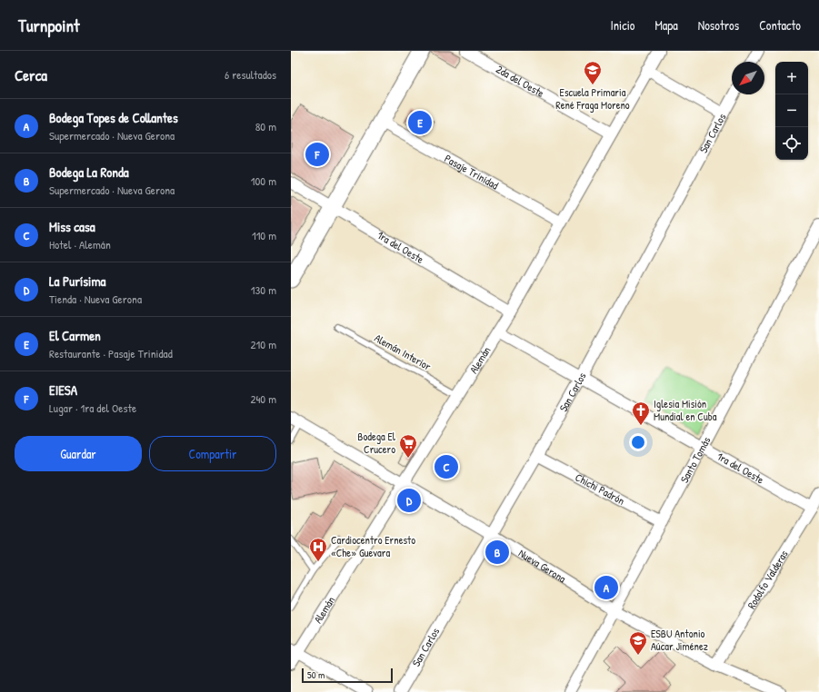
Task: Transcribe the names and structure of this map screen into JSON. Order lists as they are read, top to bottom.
{
  "streets": {
    "street": [
      "2da del Oeste",
      "San Carlos",
      "Pasaje Trinidad",
      "1ra del Oeste",
      "Alemán",
      "Santo Tomás",
      "Chichi Padrón",
      "Nueva Gerona",
      "Rodolfo Valderas"
    ],
    "lane": ["Alemán Interior"]
  },
  "crossings": [
    ["2da del Oeste", "Alemán"],
    ["San Carlos", "1ra del Oeste"],
    ["San Carlos", "Chichi Padrón"],
    ["San Carlos", "Nueva Gerona"],
    ["Pasaje Trinidad", "Alemán"],
    ["1ra del Oeste", "Alemán"],
    ["1ra del Oeste", "Santo Tomás"],
    ["1ra del Oeste", "Rodolfo Valderas"],
    ["Alemán Interior", "Alemán"],
    ["Alemán", "Nueva Gerona"],
    ["Santo Tomás", "Chichi Padrón"],
    ["Santo Tomás", "Nueva Gerona"],
    ["Nueva Gerona", "Rodolfo Valderas"]
  ],
  "places": {
    "school or university": ["Escuela Primaria René Fraga Moreno", "ESBU Antonio Aúcar Jiménez"],
    "church": ["Iglesia Misión Mundial en Cuba"],
    "supermarket": ["Bodega El Crucero"],
    "hospital": ["Cardiocentro Ernesto «Che» Guevara"]
  },
  "scale_bar": "50 m",
  "north": "bottom left",
  "page": {
    "header": "Turnpoint",
    "nav": [
      "Inicio",
      "Mapa",
      "Nosotros",
      "Contacto"
    ],
    "heading": ["Cerca", "6 resultados"],
    "map_buttons": ["+", "−"],
    "list": [
      {
        "mark": "A",
        "name": "Bodega Topes de Collantes",
        "note": "Supermercado · Nueva Gerona",
        "value": "80 m"
      },
      {
        "mark": "B",
        "name": "Bodega La Ronda",
        "note": "Supermercado · Nueva Gerona",
        "value": "100 m"
      },
      {
        "mark": "C",
        "name": "Miss casa",
        "note": "Hotel · Alemán",
        "value": "110 m"
      },
      {
        "mark": "D",
        "name": "La Purísima",
        "note": "Tienda · Nueva Gerona",
        "value": "130 m"
      },
      {
        "mark": "E",
        "name": "El Carmen",
        "note": "Restaurante · Pasaje Trinidad",
        "value": "210 m"
      },
      {
        "mark": "F",
        "name": "EIESA",
        "note": "Lugar · 1ra del Oeste",
        "value": "240 m"
      }
    ],
    "pins": [
      "E",
      "F",
      "C",
      "D",
      "B",
      "A"
    ],
    "buttons": ["Guardar", "Compartir"],
    "scale": "50 m"
  }
}
